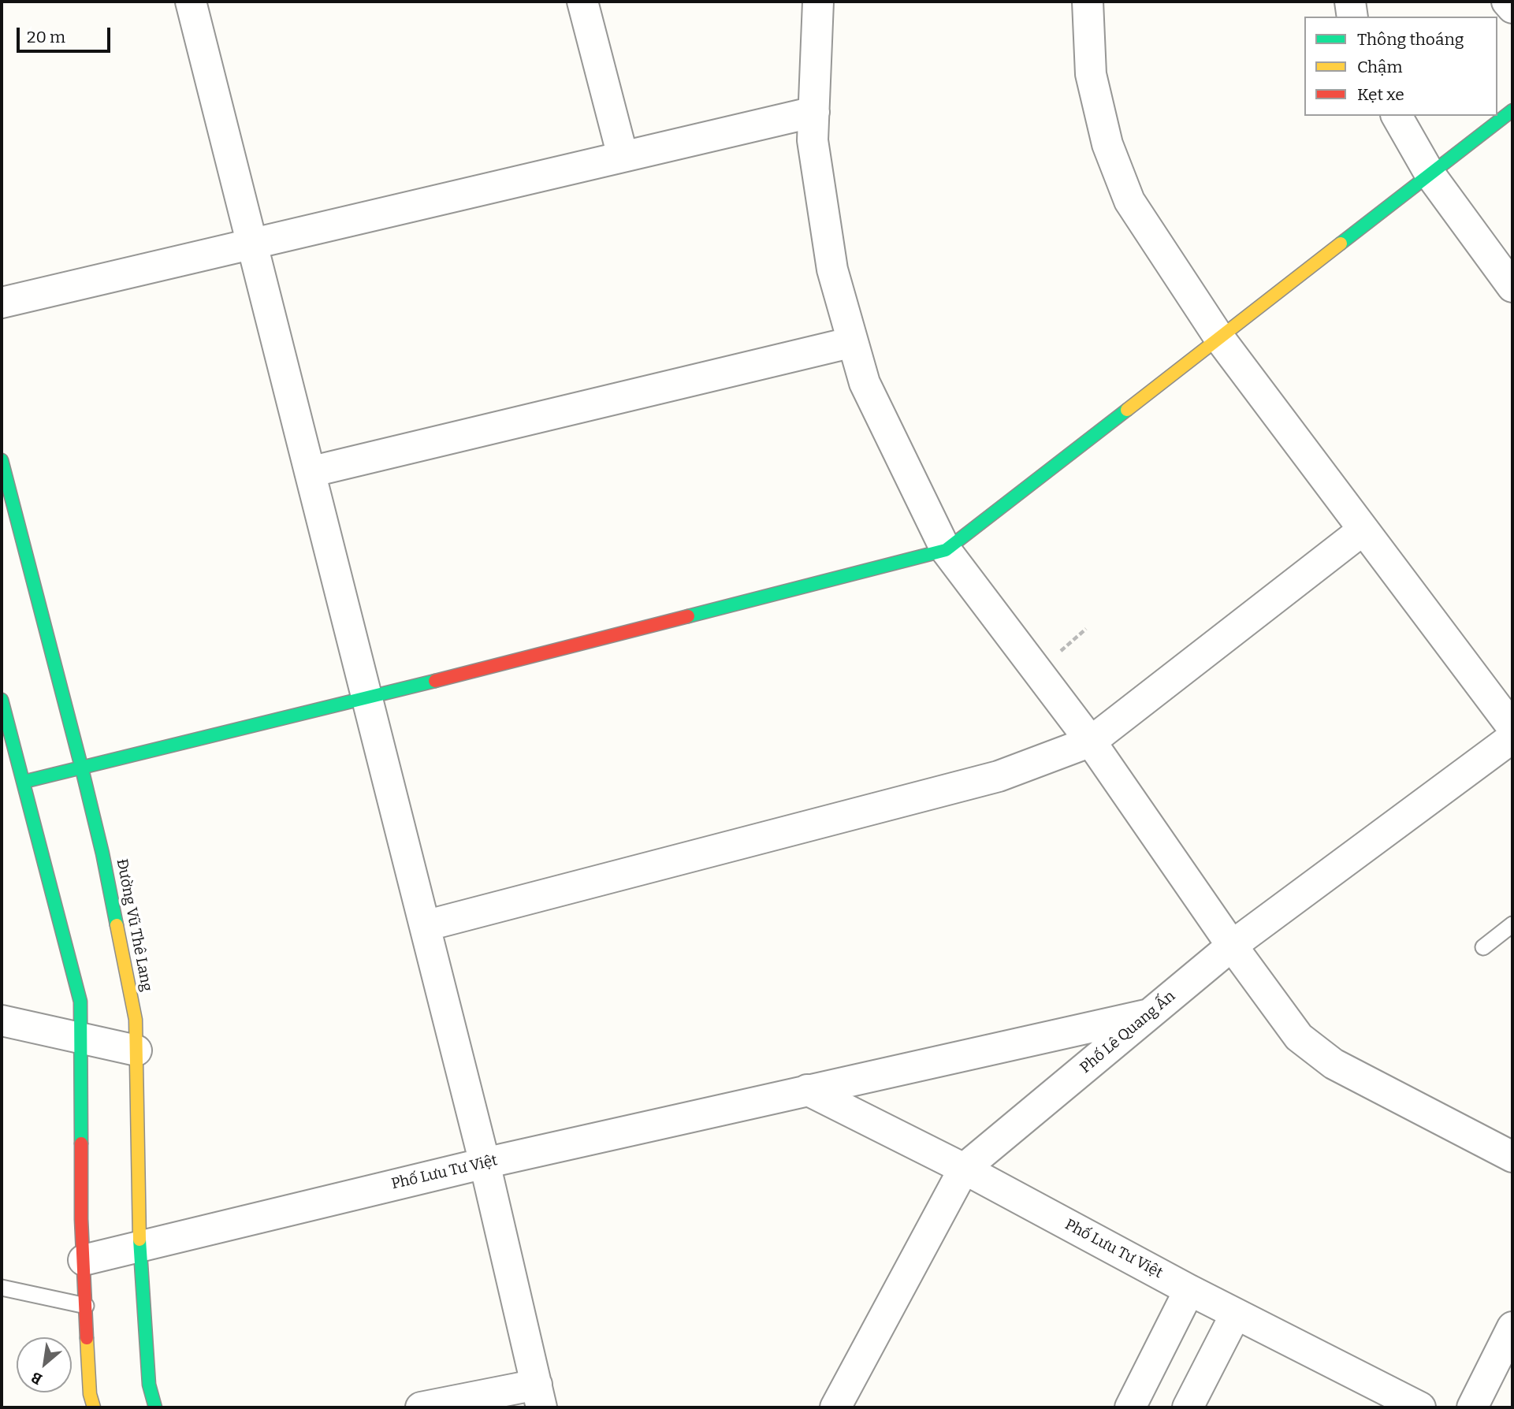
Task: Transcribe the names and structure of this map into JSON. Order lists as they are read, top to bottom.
{
  "streets": {
    "street": ["Đường Vũ Thê Lang", "Phố Lê Quang Ấn", "Phố Lưu Tư Việt"]
  },
  "crossings": [
    ["Đường Vũ Thê Lang", "Phố Lưu Tư Việt"],
    ["Phố Lê Quang Ấn", "Phố Lưu Tư Việt"]
  ],
  "legend": ["Thông thoáng", "Chậm", "Kẹt xe"],
  "scale_bar": "20 m",
  "north": "bottom left"
}
